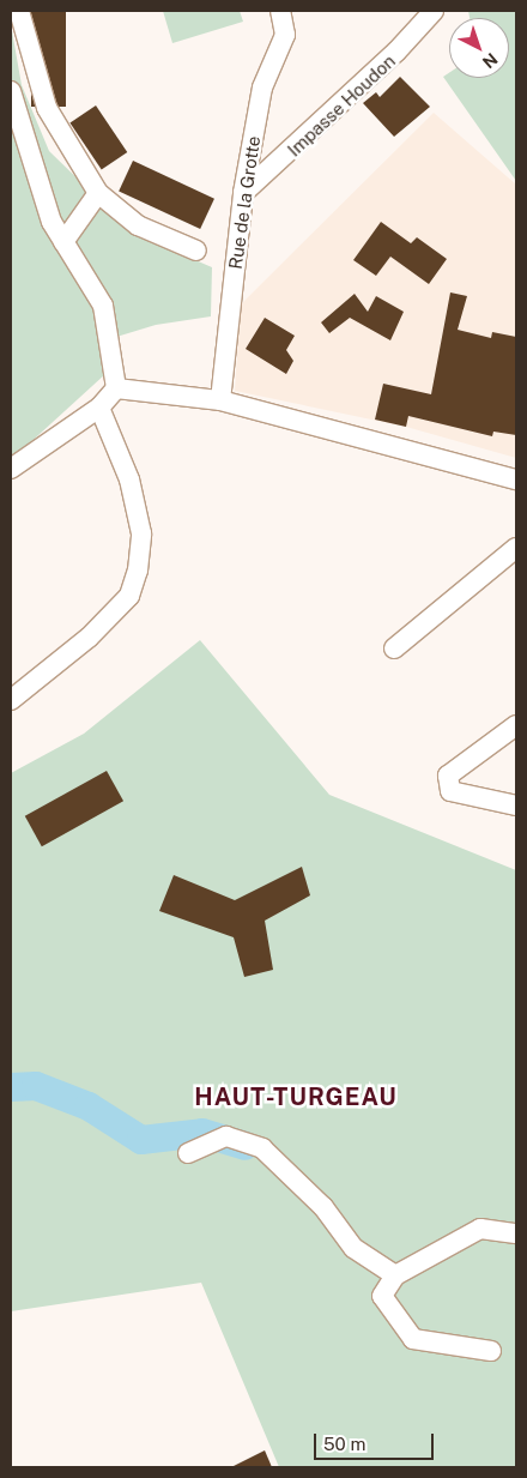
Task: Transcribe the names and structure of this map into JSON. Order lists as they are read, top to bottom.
{
  "streets": {
    "street": ["Impasse Houdon", "Rue de la Grotte"]
  },
  "crossings": [
    ["Impasse Houdon", "Rue de la Grotte"]
  ],
  "districts": ["HAUT-TURGEAU"],
  "scale_bar": "50 m",
  "north": "bottom right"
}
